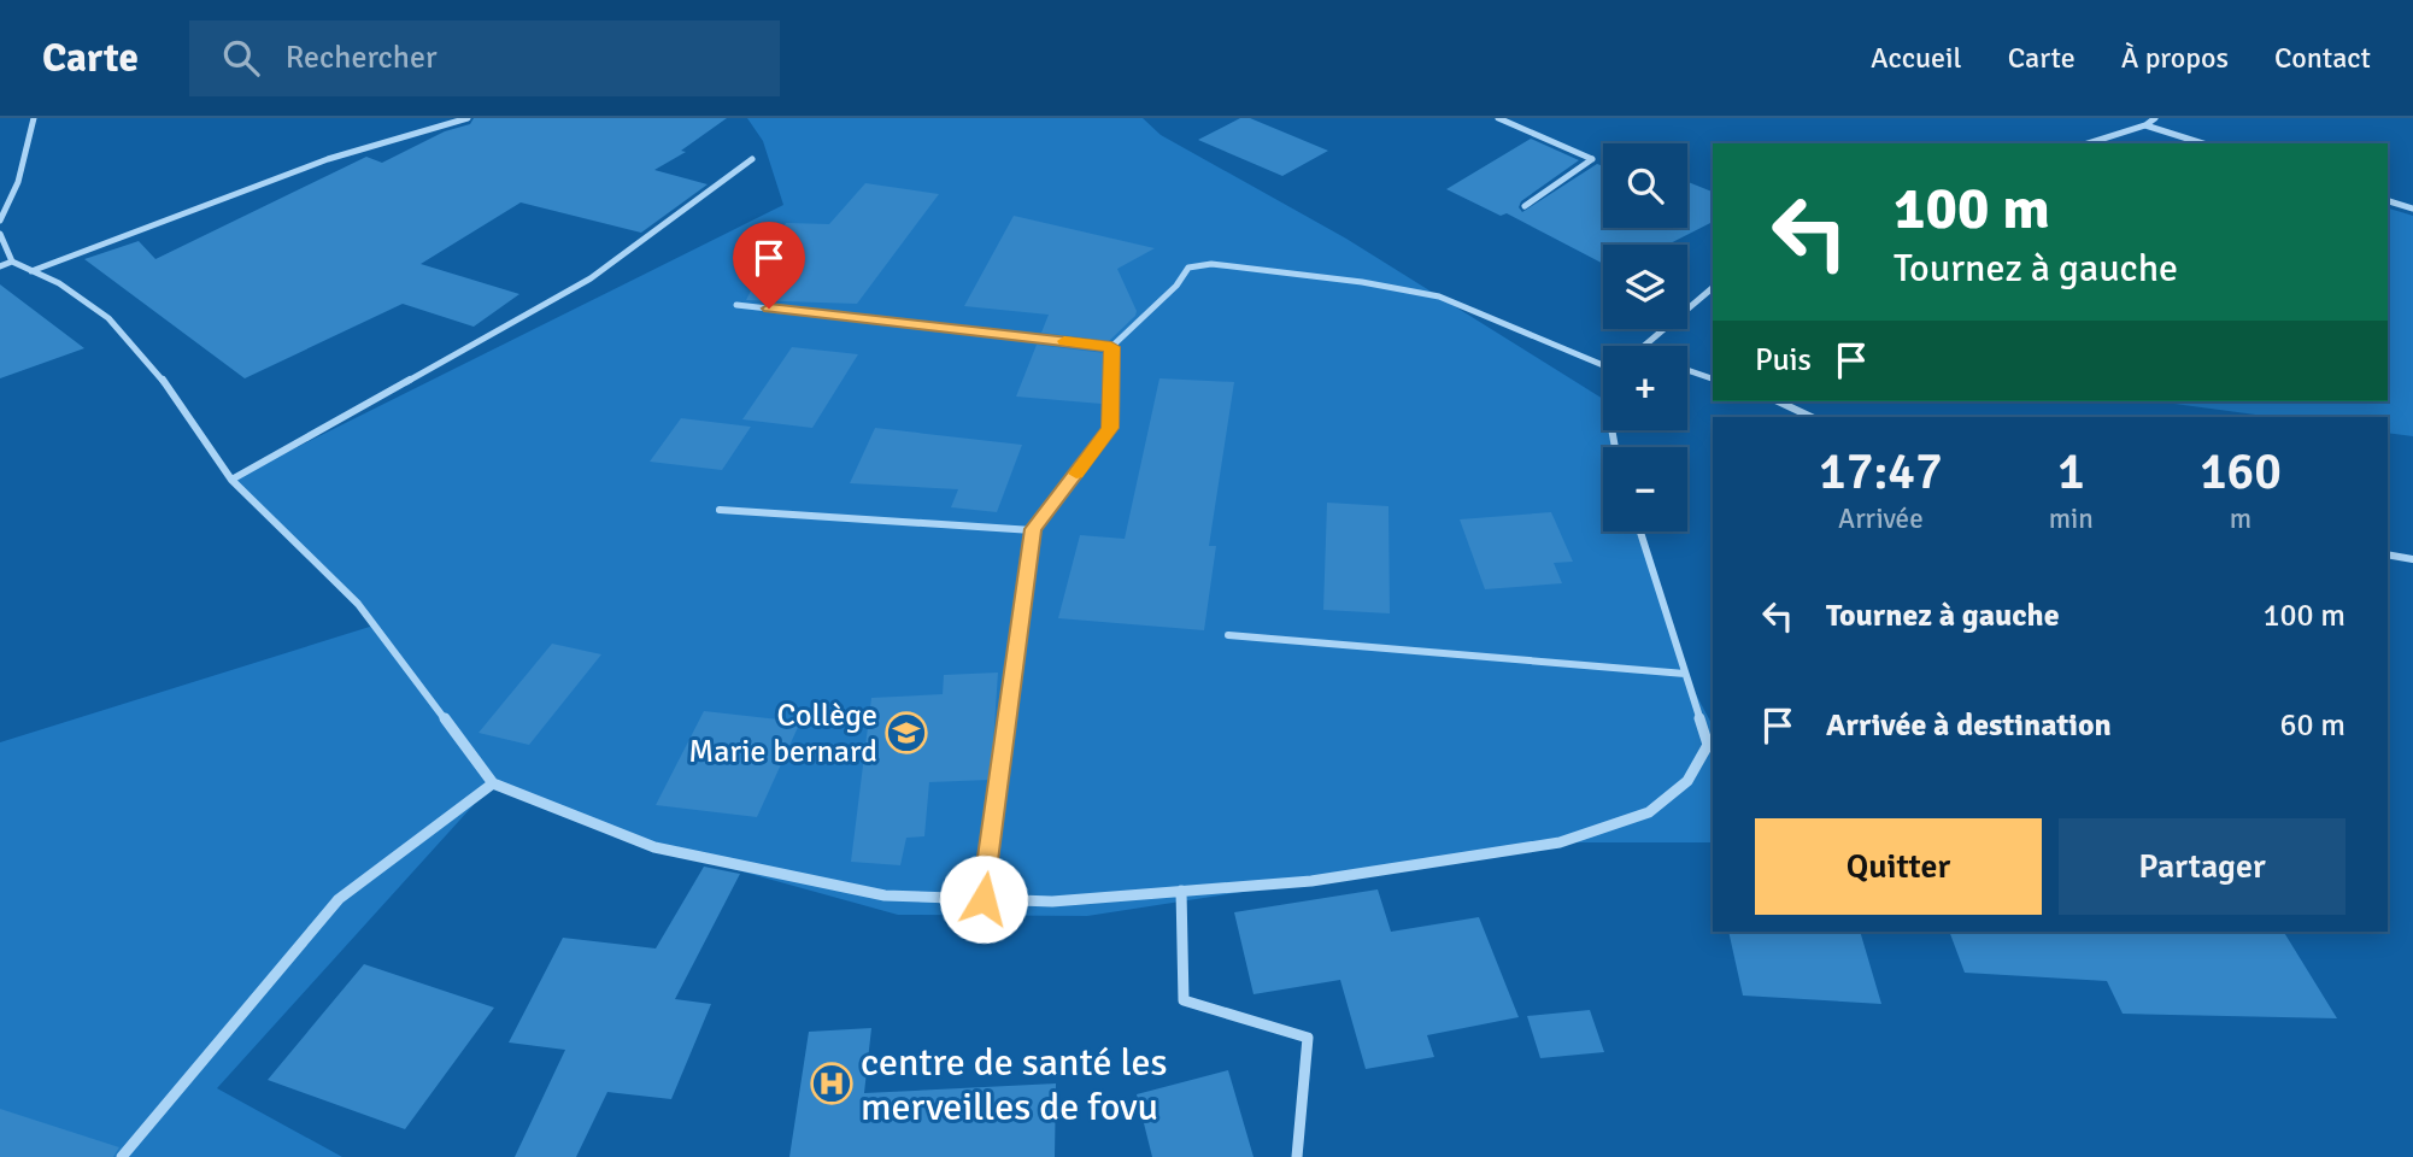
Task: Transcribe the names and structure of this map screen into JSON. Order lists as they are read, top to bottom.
{
  "places": {
    "school or university": ["Collège Marie bernard"],
    "hospital": ["centre de santé les merveilles de fovu"]
  },
  "page": {
    "header": "Carte",
    "search": "Rechercher",
    "nav": [
      "Accueil",
      "Carte",
      "À propos",
      "Contact"
    ],
    "map_buttons": ["+", "−"],
    "turn": ["100 m", "Tournez à gauche"],
    "then": "Puis",
    "eta": [
      "17:47",
      "Arrivée",
      "1",
      "min",
      "160",
      "m"
    ],
    "list": [
      {
        "name": "Tournez à gauche",
        "value": "100 m"
      },
      {
        "name": "Arrivée à destination",
        "value": "60 m"
      }
    ],
    "buttons": ["Quitter", "Partager"]
  }
}
